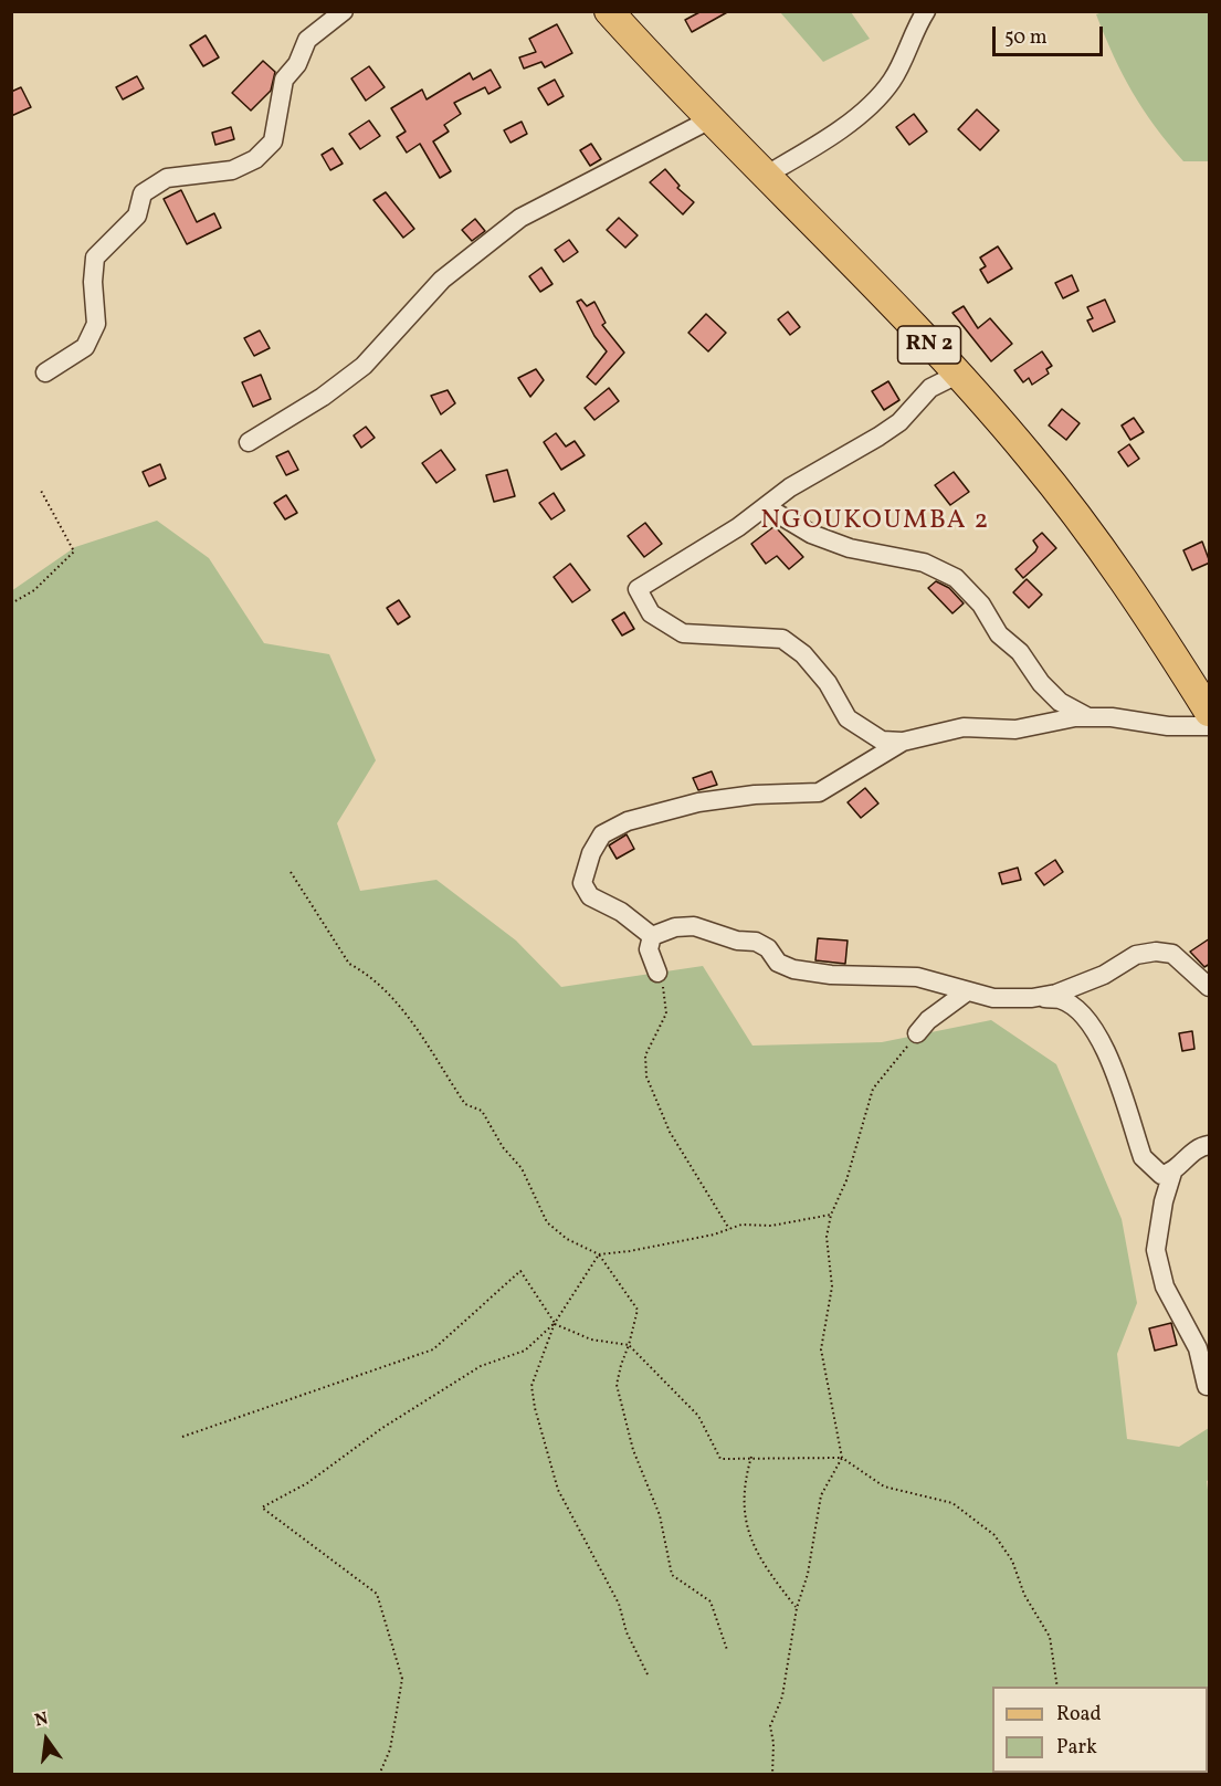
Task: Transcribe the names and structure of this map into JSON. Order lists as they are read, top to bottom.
{
  "streets": {
    "main road": ["RN 2"]
  },
  "districts": ["NGOUKOUMBA 2"],
  "legend": ["Road", "Park"],
  "scale_bar": "50 m",
  "north": "top"
}
